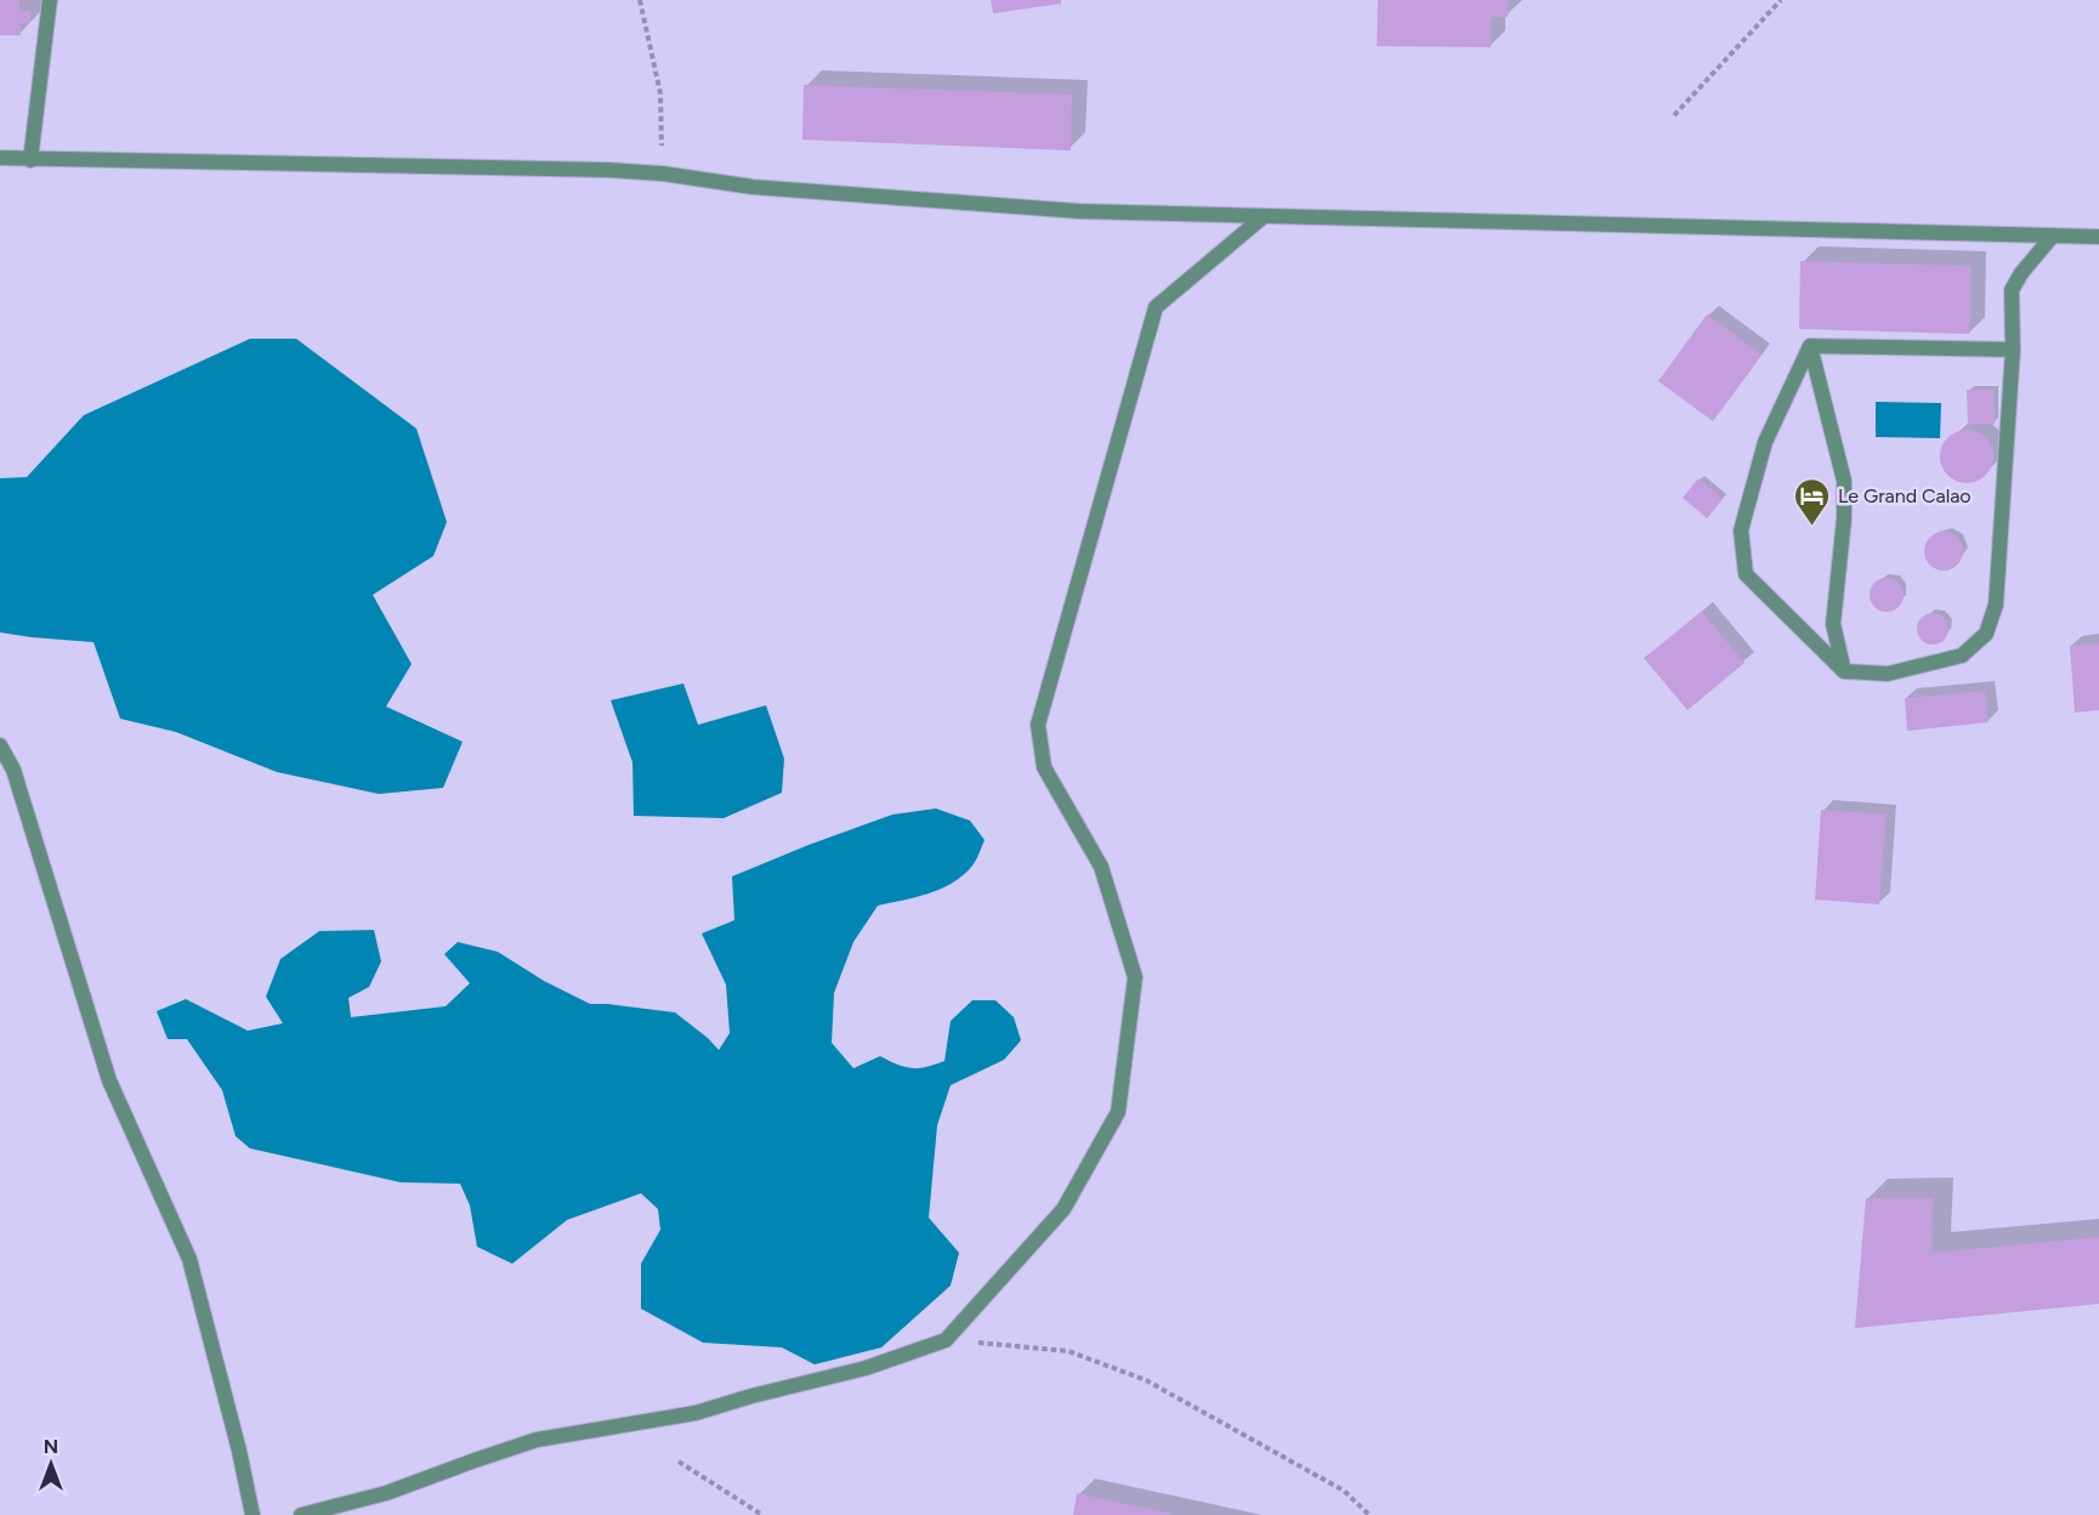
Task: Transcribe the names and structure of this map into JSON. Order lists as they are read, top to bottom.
{
  "places": {
    "hotel": ["Le Grand Calao"]
  },
  "north": "top"
}
